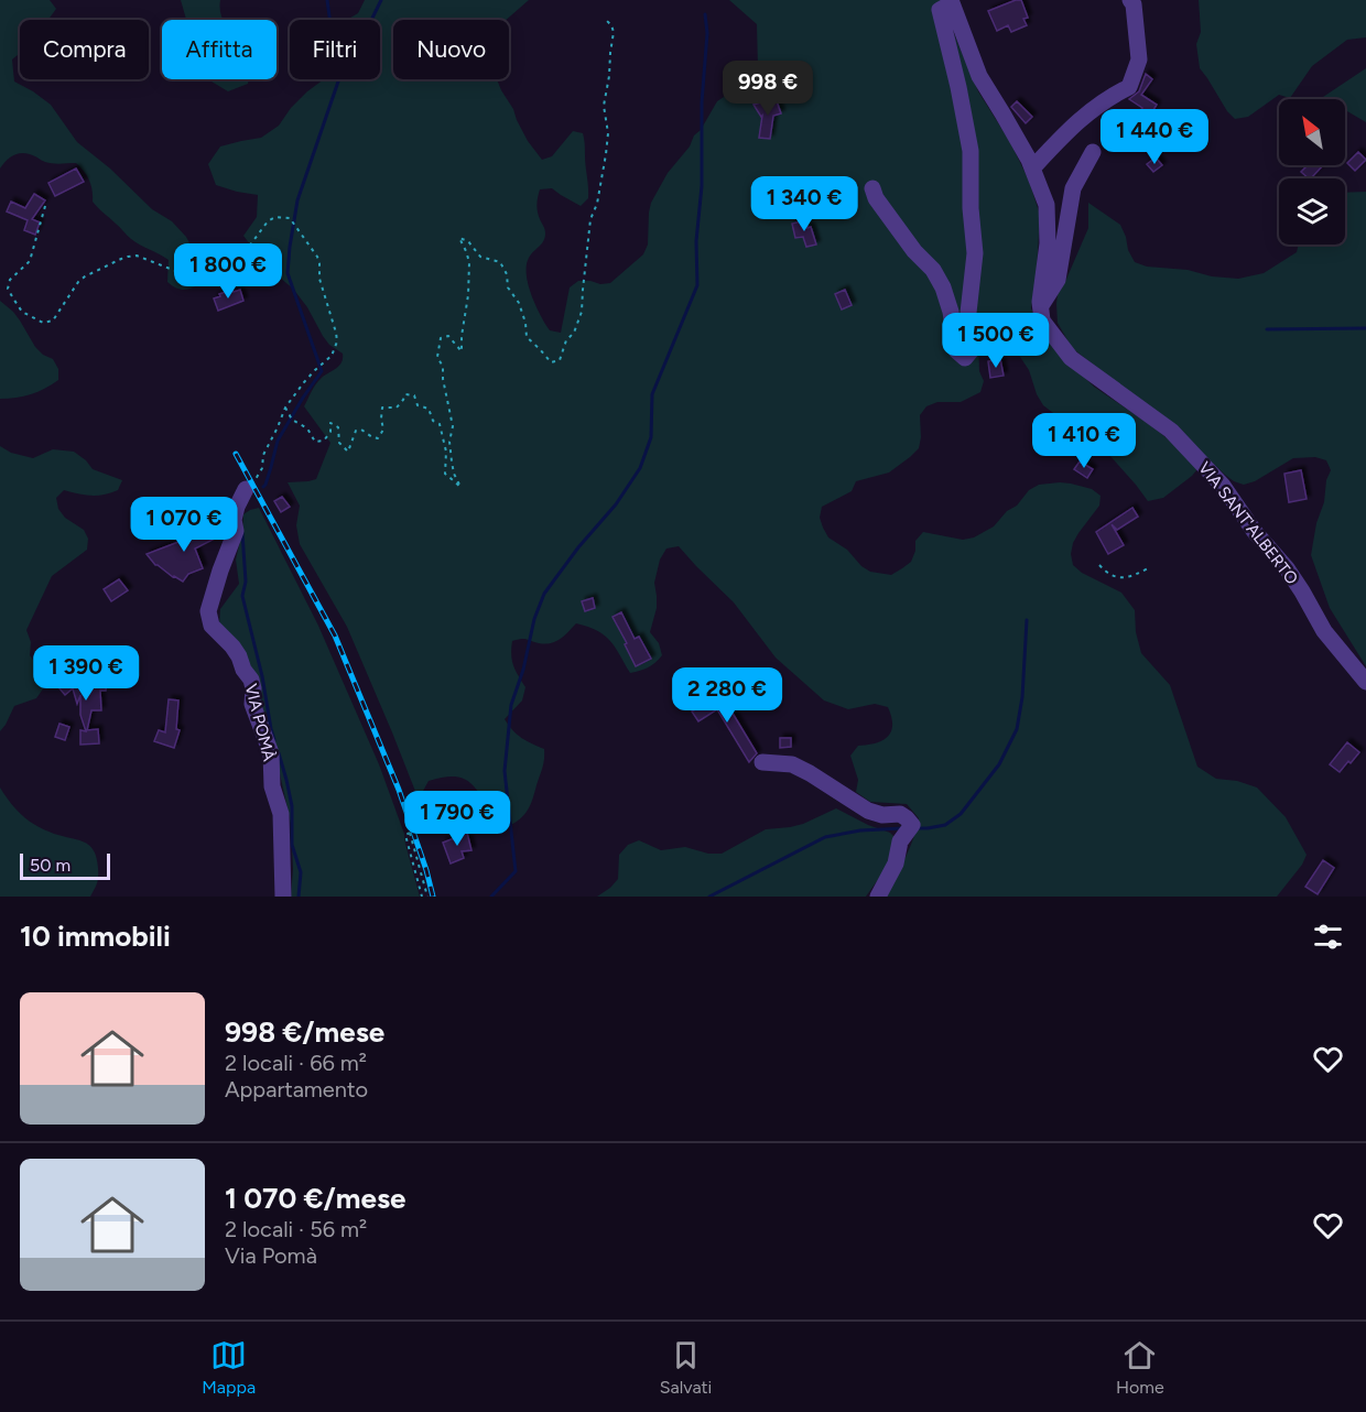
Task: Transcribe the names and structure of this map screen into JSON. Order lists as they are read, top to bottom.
{
  "streets": {
    "street": ["VIA SANT'ALBERTO", "VIA POMÀ"]
  },
  "scale_bar": "50 m",
  "north": "top left",
  "page": {
    "chip": [
      "Compra",
      "Affitta",
      "Filtri",
      "Nuovo"
    ],
    "price": [
      "998 €",
      "1 440 €",
      "1 340 €",
      "1 800 €",
      "1 500 €",
      "1 410 €",
      "1 070 €",
      "1 390 €",
      "2 280 €",
      "1 790 €"
    ],
    "scale": "50 m",
    "heading": "10 immobili",
    "list": [
      {
        "name": "998 €/mese",
        "note": "2 locali · 66 m² · Appartamento"
      },
      {
        "name": "1 070 €/mese",
        "note": "2 locali · 56 m² · Via Pomà"
      }
    ],
    "tabs": ["Mappa", "Salvati", "Home"]
  }
}
